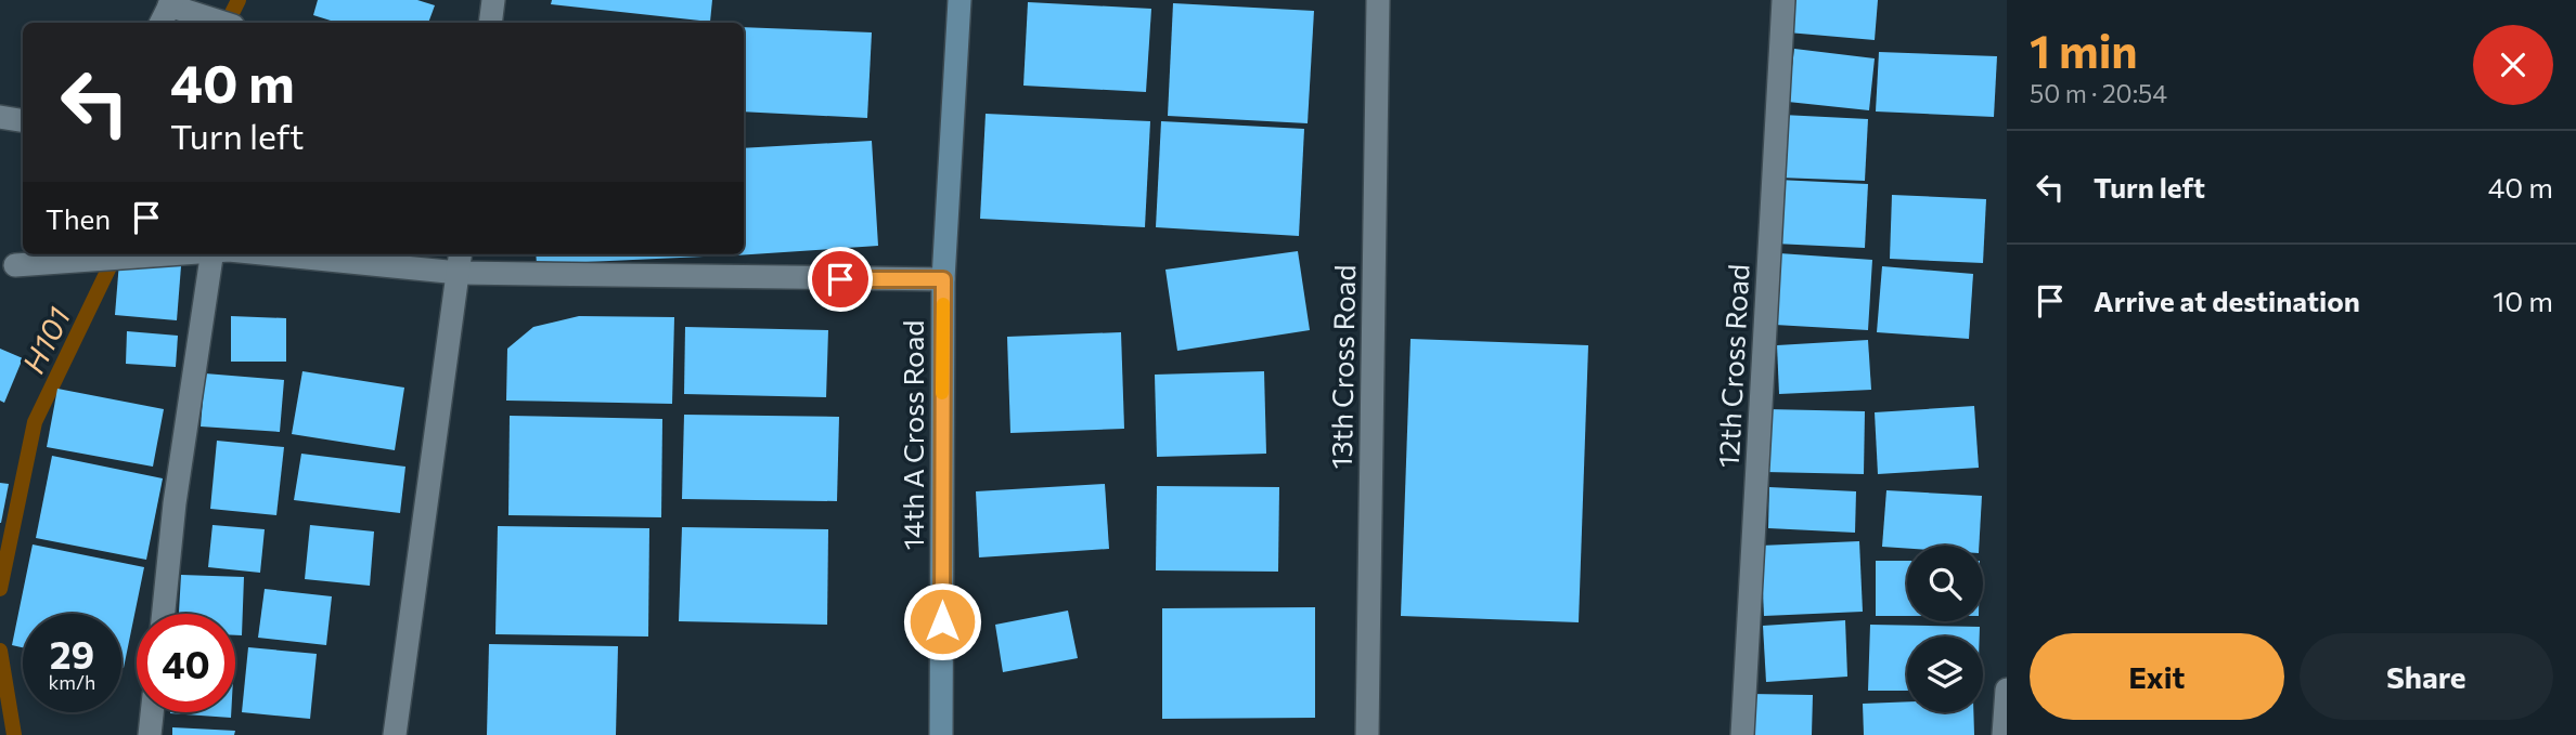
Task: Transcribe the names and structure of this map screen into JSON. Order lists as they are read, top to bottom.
{
  "streets": {
    "street": ["12th Cross Road", "13th Cross Road", "14th A Cross Road"]
  },
  "water": ["H101"],
  "page": {
    "heading": ["1 min", "50 m · 20:54"],
    "turn": ["40 m", "Turn left"],
    "list": [
      {
        "name": "Turn left",
        "value": "40 m"
      },
      {
        "name": "Arrive at destination",
        "value": "10 m"
      }
    ],
    "then": "Then",
    "speed": "29 km/h",
    "limit": "40",
    "buttons": ["Exit", "Share"]
  }
}
